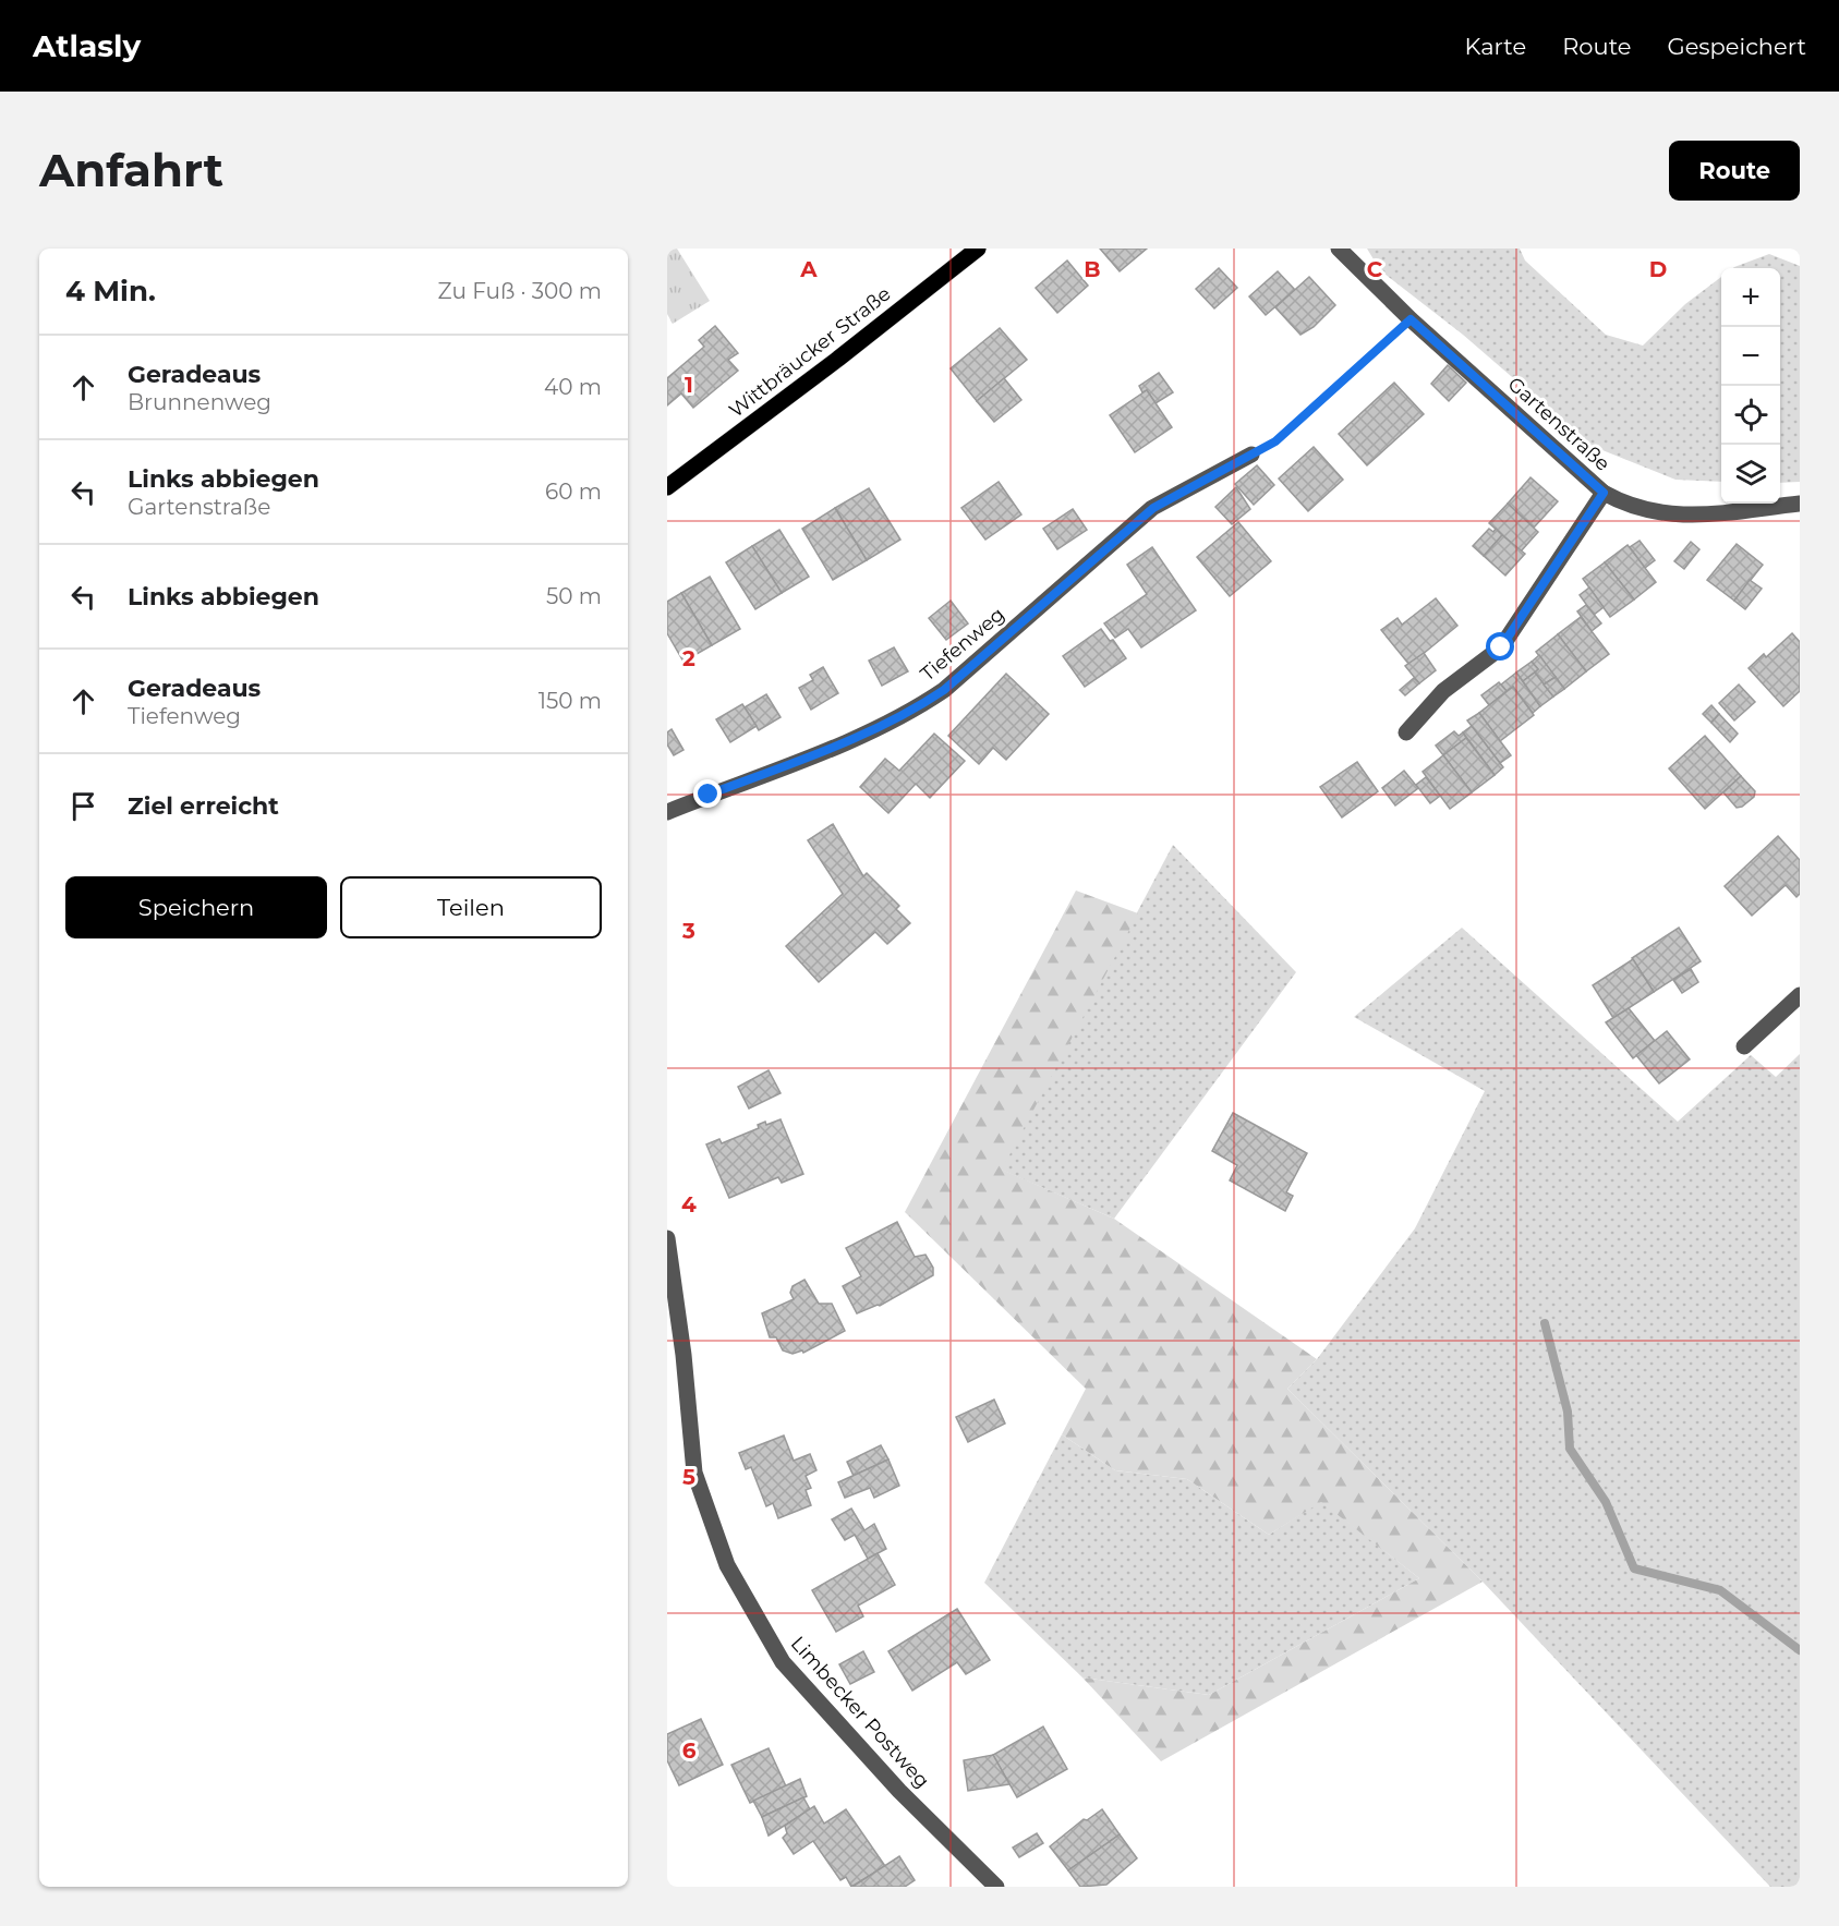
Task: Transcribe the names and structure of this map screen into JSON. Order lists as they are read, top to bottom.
{
  "streets": {
    "main road": ["Wittbräucker Straße"],
    "street": ["Gartenstraße", "Tiefenweg", "Limbecker Postweg"]
  },
  "page": {
    "header": "Atlasly",
    "nav": ["Karte", "Route", "Gespeichert"],
    "buttons": [
      "Route",
      ["Speichern", "Teilen"]
    ],
    "title": "Anfahrt",
    "heading": ["4 Min.", "Zu Fuß · 300 m"],
    "map_buttons": ["+", "−"],
    "list": [
      ["Geradeaus", "Brunnenweg", "40 m"],
      ["Links abbiegen", "Gartenstraße", "60 m"],
      ["Links abbiegen", "50 m"],
      ["Geradeaus", "Tiefenweg", "150 m"],
      "Ziel erreicht"
    ]
  },
  "grid": {
    "columns": [
      "A",
      "B",
      "C",
      "D"
    ],
    "rows": [
      "1",
      "2",
      "3",
      "4",
      "5",
      "6"
    ]
  }
}
